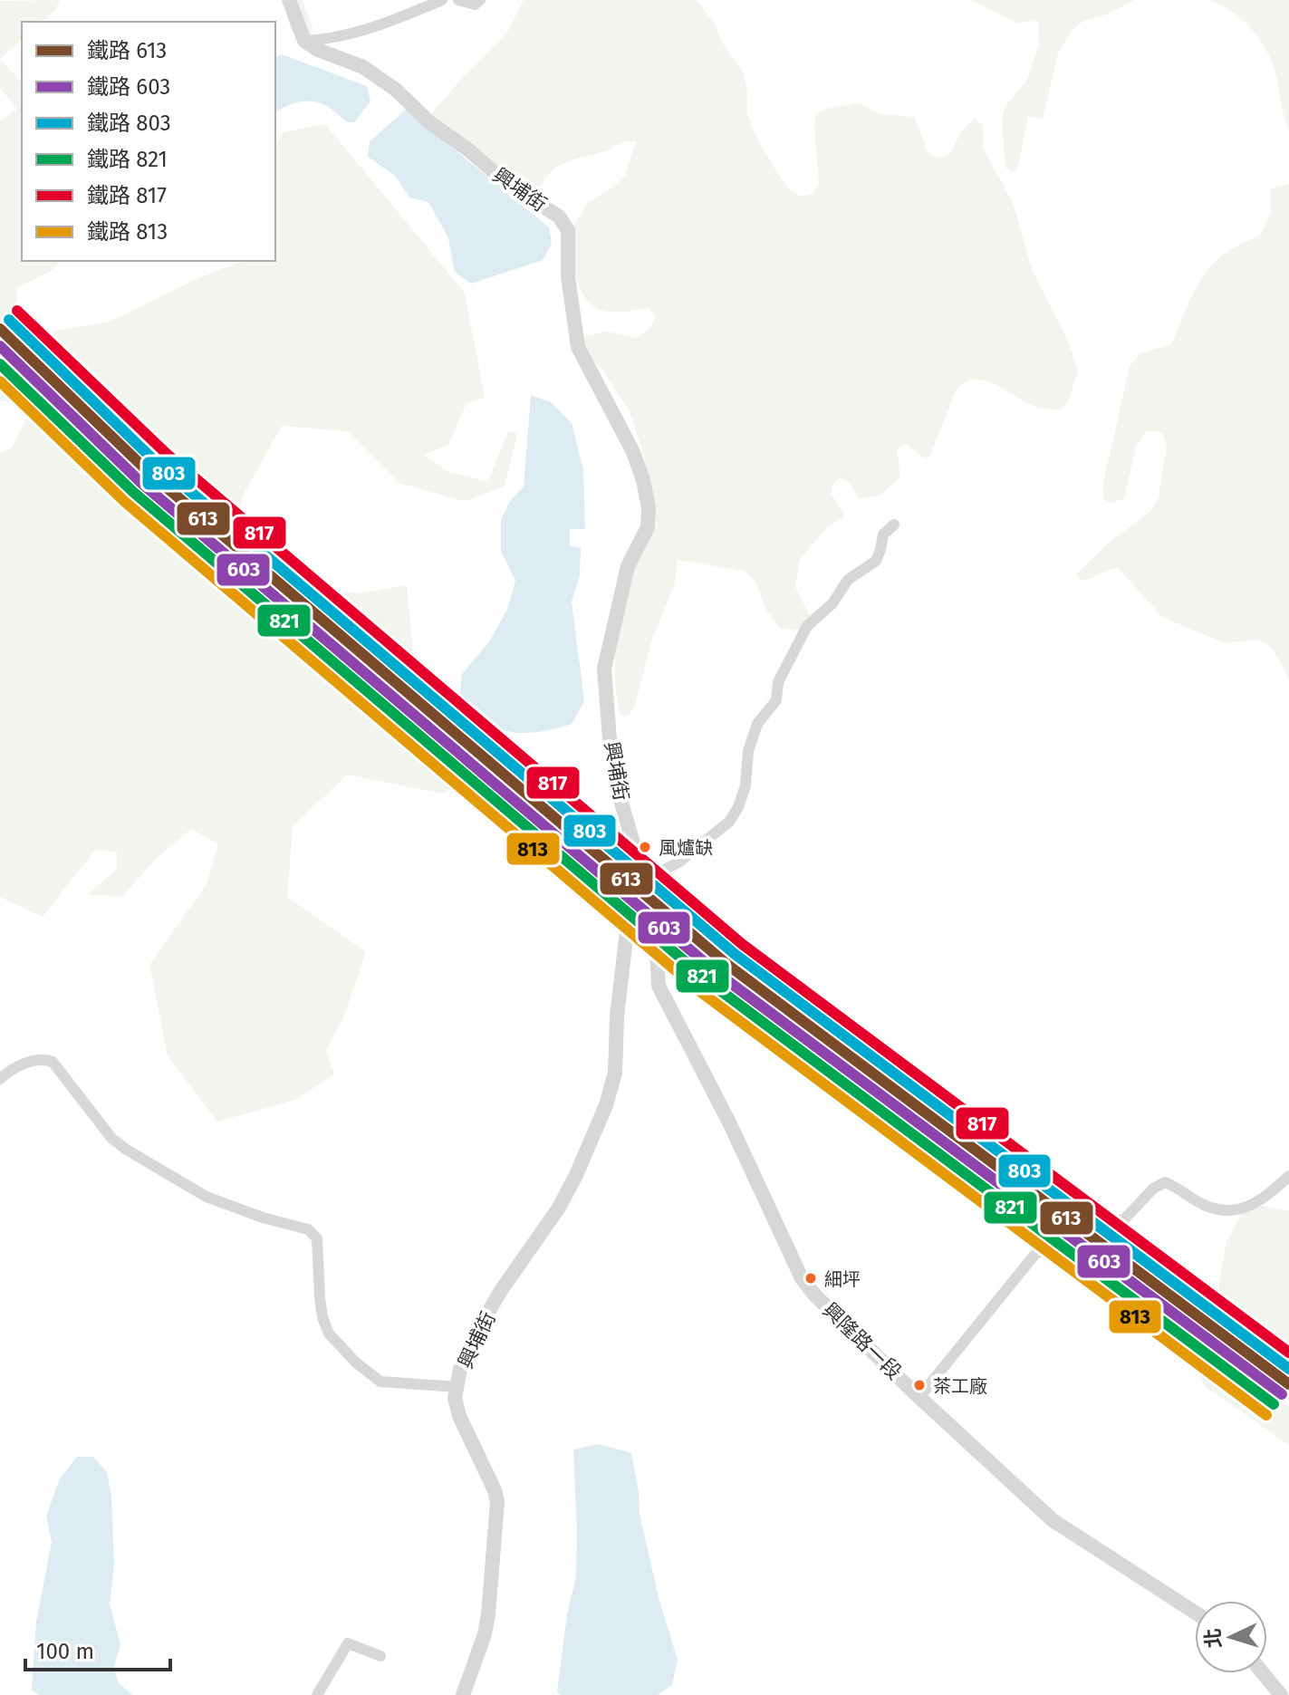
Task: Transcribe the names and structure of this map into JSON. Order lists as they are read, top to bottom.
{
  "streets": {
    "street": ["興埔街", "興隆路一段"]
  },
  "crossings": [
    ["興埔街", "興隆路一段"]
  ],
  "places": ["風爐缺", "細坪", "茶工廠"],
  "lines": [
    "rail line 817",
    "rail line 803",
    "rail line 613",
    "rail line 603",
    "rail line 821",
    "rail line 813"
  ],
  "legend": [
    "鐵路 613",
    "鐵路 603",
    "鐵路 803",
    "鐵路 821",
    "鐵路 817",
    "鐵路 813"
  ],
  "scale_bar": "100 m",
  "north": "left"
}
